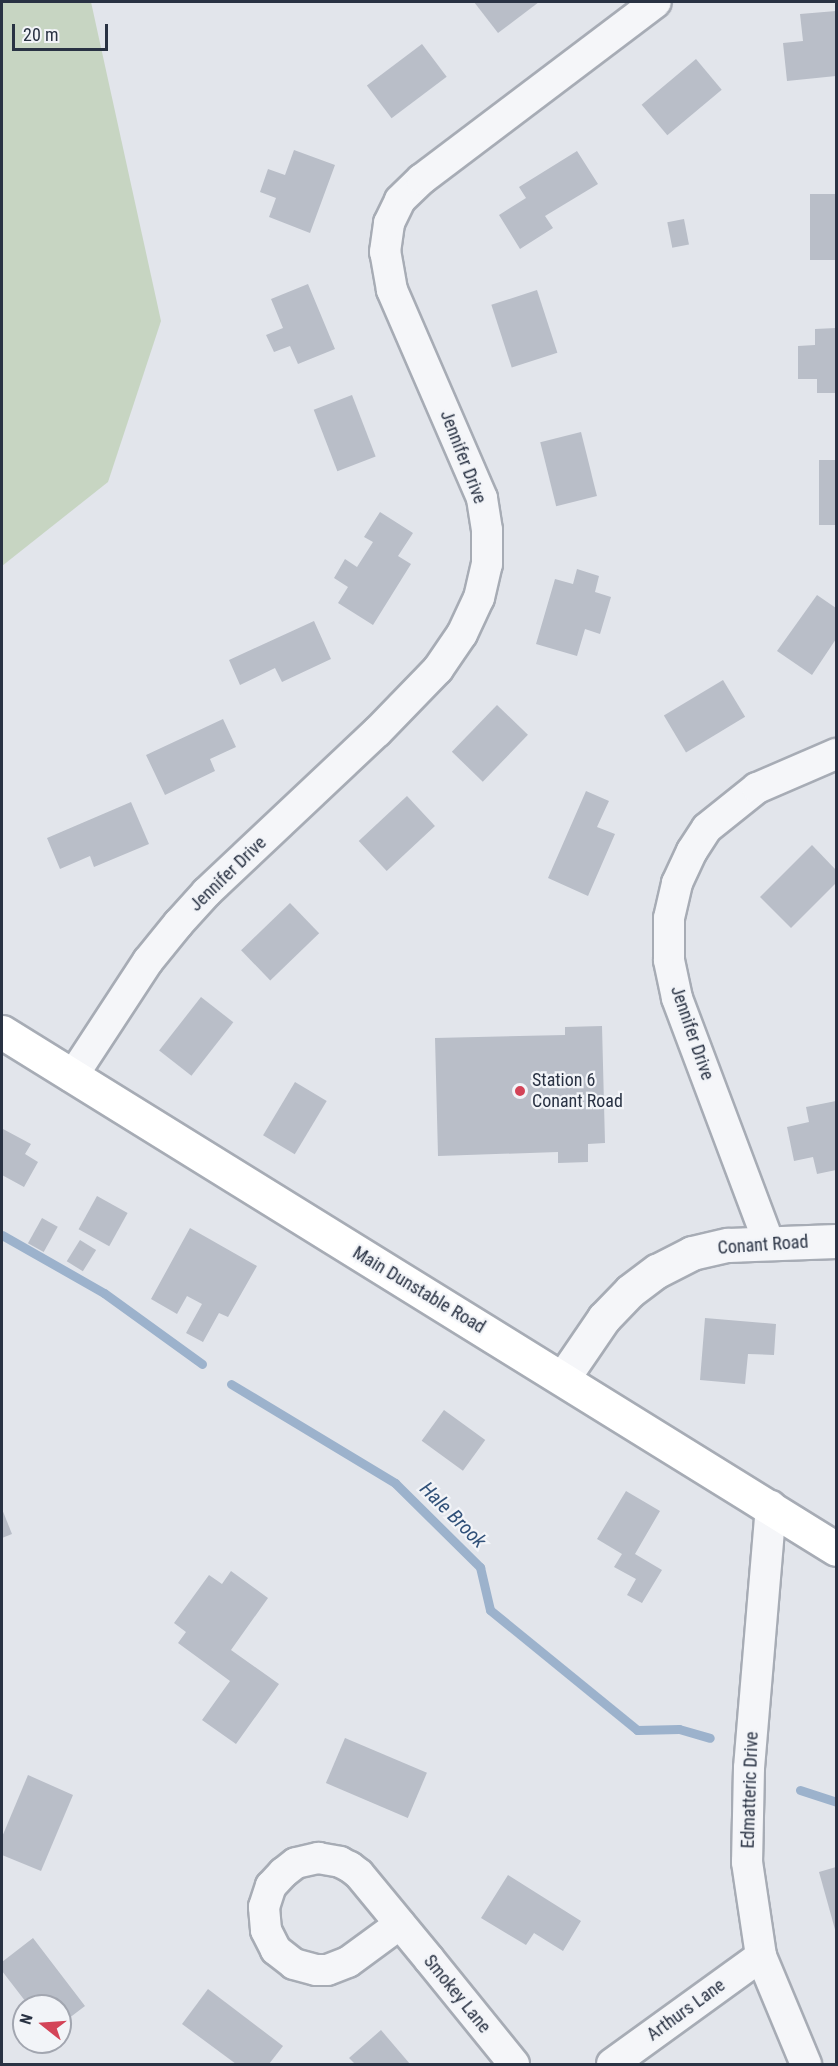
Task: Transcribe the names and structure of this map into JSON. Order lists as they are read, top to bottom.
{
  "streets": {
    "main road": ["Main Dunstable Road"],
    "street": [
      "Jennifer Drive",
      "Conant Road",
      "Edmatteric Drive",
      "Smokey Lane",
      "Arthurs Lane"
    ]
  },
  "crossings": [
    ["Jennifer Drive", "Conant Road"],
    ["Jennifer Drive", "Main Dunstable Road"],
    ["Conant Road", "Main Dunstable Road"],
    ["Main Dunstable Road", "Edmatteric Drive"],
    ["Edmatteric Drive", "Arthurs Lane"]
  ],
  "water": ["Hale Brook"],
  "places": ["Station 6 Conant Road"],
  "scale_bar": "20 m",
  "north": "left"
}
